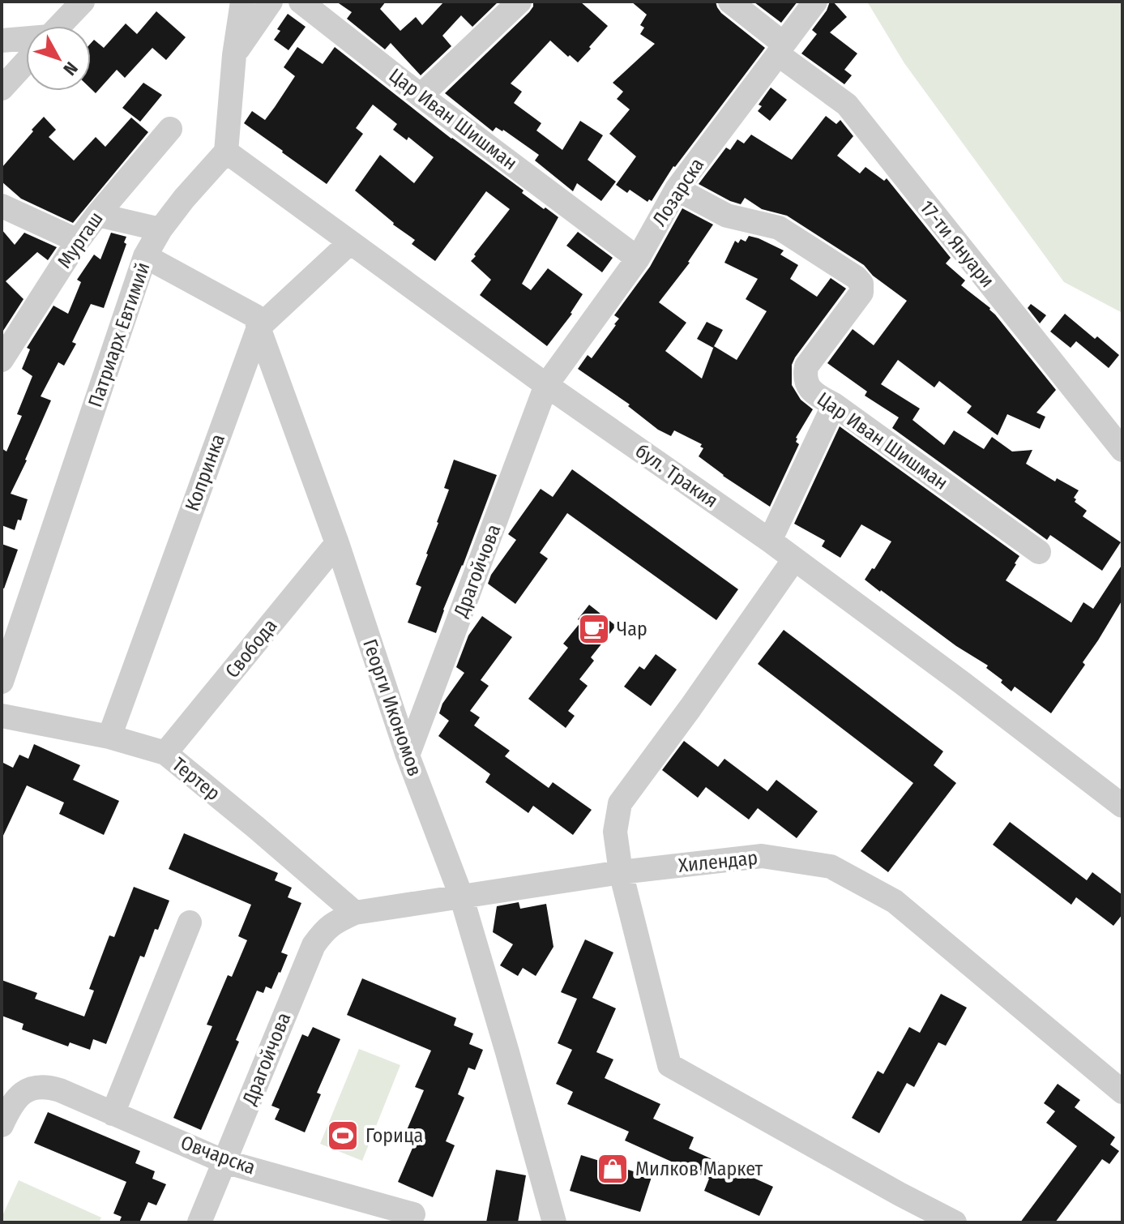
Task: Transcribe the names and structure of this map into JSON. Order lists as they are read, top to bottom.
{
  "streets": {
    "street": [
      "Цар Иван Шишман",
      "Лозарска",
      "Мургаш",
      "17-ти Януари",
      "Патриарх Евтимий",
      "Копринка",
      "бул. Тракия",
      "Драгойчова",
      "Свобода",
      "Георги Икономов",
      "Тертер",
      "Хилендар",
      "Овчарска"
    ]
  },
  "crossings": [
    ["Цар Иван Шишман", "Лозарска"],
    ["Лозарска", "17-ти Януари"],
    ["Лозарска", "бул. Тракия"],
    ["Лозарска", "Драгойчова"],
    ["Патриарх Евтимий", "бул. Тракия"],
    ["Патриарх Евтимий", "Георги Икономов"],
    ["Копринка", "бул. Тракия"],
    ["Копринка", "Георги Икономов"],
    ["Копринка", "Тертер"],
    ["бул. Тракия", "Драгойчова"],
    ["Драгойчова", "Георги Икономов"],
    ["Драгойчова", "Тертер"],
    ["Драгойчова", "Хилендар"],
    ["Драгойчова", "Овчарска"],
    ["Свобода", "Георги Икономов"],
    ["Свобода", "Тертер"],
    ["Георги Икономов", "Хилендар"],
    ["Тертер", "Хилендар"]
  ],
  "places": {
    "cafe": ["Чар"],
    "sports": ["Горица"],
    "shop": ["Милков Маркет"]
  },
  "north": "bottom right"
}
